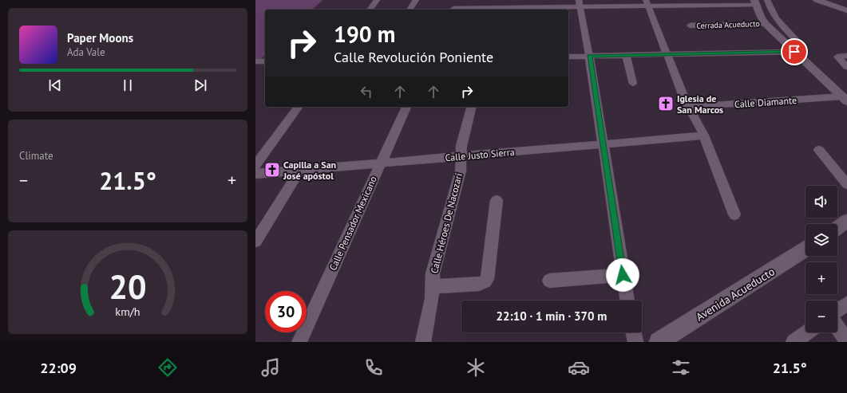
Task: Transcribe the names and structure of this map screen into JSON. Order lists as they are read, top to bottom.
{
  "streets": {
    "street": [
      "Cerrada Acueducto",
      "Calle Diamante",
      "Calle Justo Sierra",
      "Calle Pensador Mexicano",
      "Calle Héroes De Nacozari",
      "Avenida Acueducto"
    ]
  },
  "crossings": [
    ["Calle Justo Sierra", "Calle Pensador Mexicano"],
    ["Calle Justo Sierra", "Calle Héroes De Nacozari"]
  ],
  "places": {
    "church": ["Iglesia de San Marcos", "Capilla a San José apóstol"]
  },
  "page": {
    "turn": ["190 m", "Calle Revolución Poniente"],
    "song": ["Paper Moons", "Ada Vale"],
    "tile": "Climate",
    "heat": ["−", "21.5°", "+"],
    "map_buttons": ["+", "−"],
    "limit": "30",
    "trip": "22:10 · 1 min · 370 m",
    "tabs": ["22:09", "21.5°"],
    "gauge": ["20", "km/h"]
  }
}
